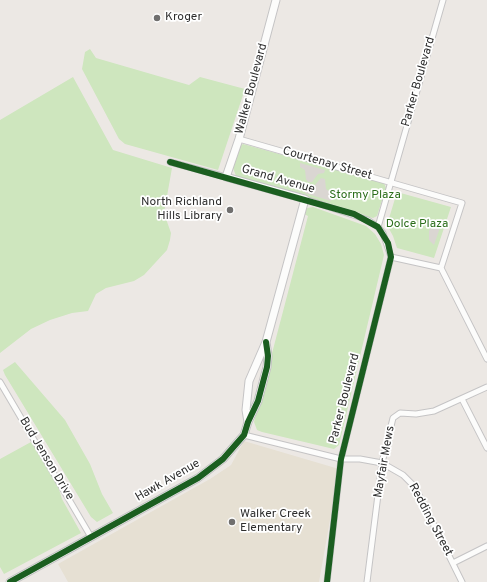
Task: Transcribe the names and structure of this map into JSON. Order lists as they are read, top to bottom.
{
  "streets": {
    "street": [
      "Parker Boulevard",
      "Walker Boulevard",
      "Courtenay Street",
      "Grand Avenue",
      "Bud Jenson Drive",
      "Mayfair Mews",
      "Hawk Avenue",
      "Redding Street"
    ]
  },
  "crossings": [
    ["Parker Boulevard", "Courtenay Street"],
    ["Parker Boulevard", "Grand Avenue"],
    ["Parker Boulevard", "Redding Street"],
    ["Walker Boulevard", "Courtenay Street"],
    ["Walker Boulevard", "Grand Avenue"],
    ["Grand Avenue", "Hawk Avenue"],
    ["Bud Jenson Drive", "Hawk Avenue"],
    ["Mayfair Mews", "Redding Street"],
    ["Hawk Avenue", "Redding Street"]
  ],
  "parks": ["Stormy Plaza", "Dolce Plaza"],
  "places": ["Kroger", "North Richland Hills Library", "Walker Creek Elementary"]
}
